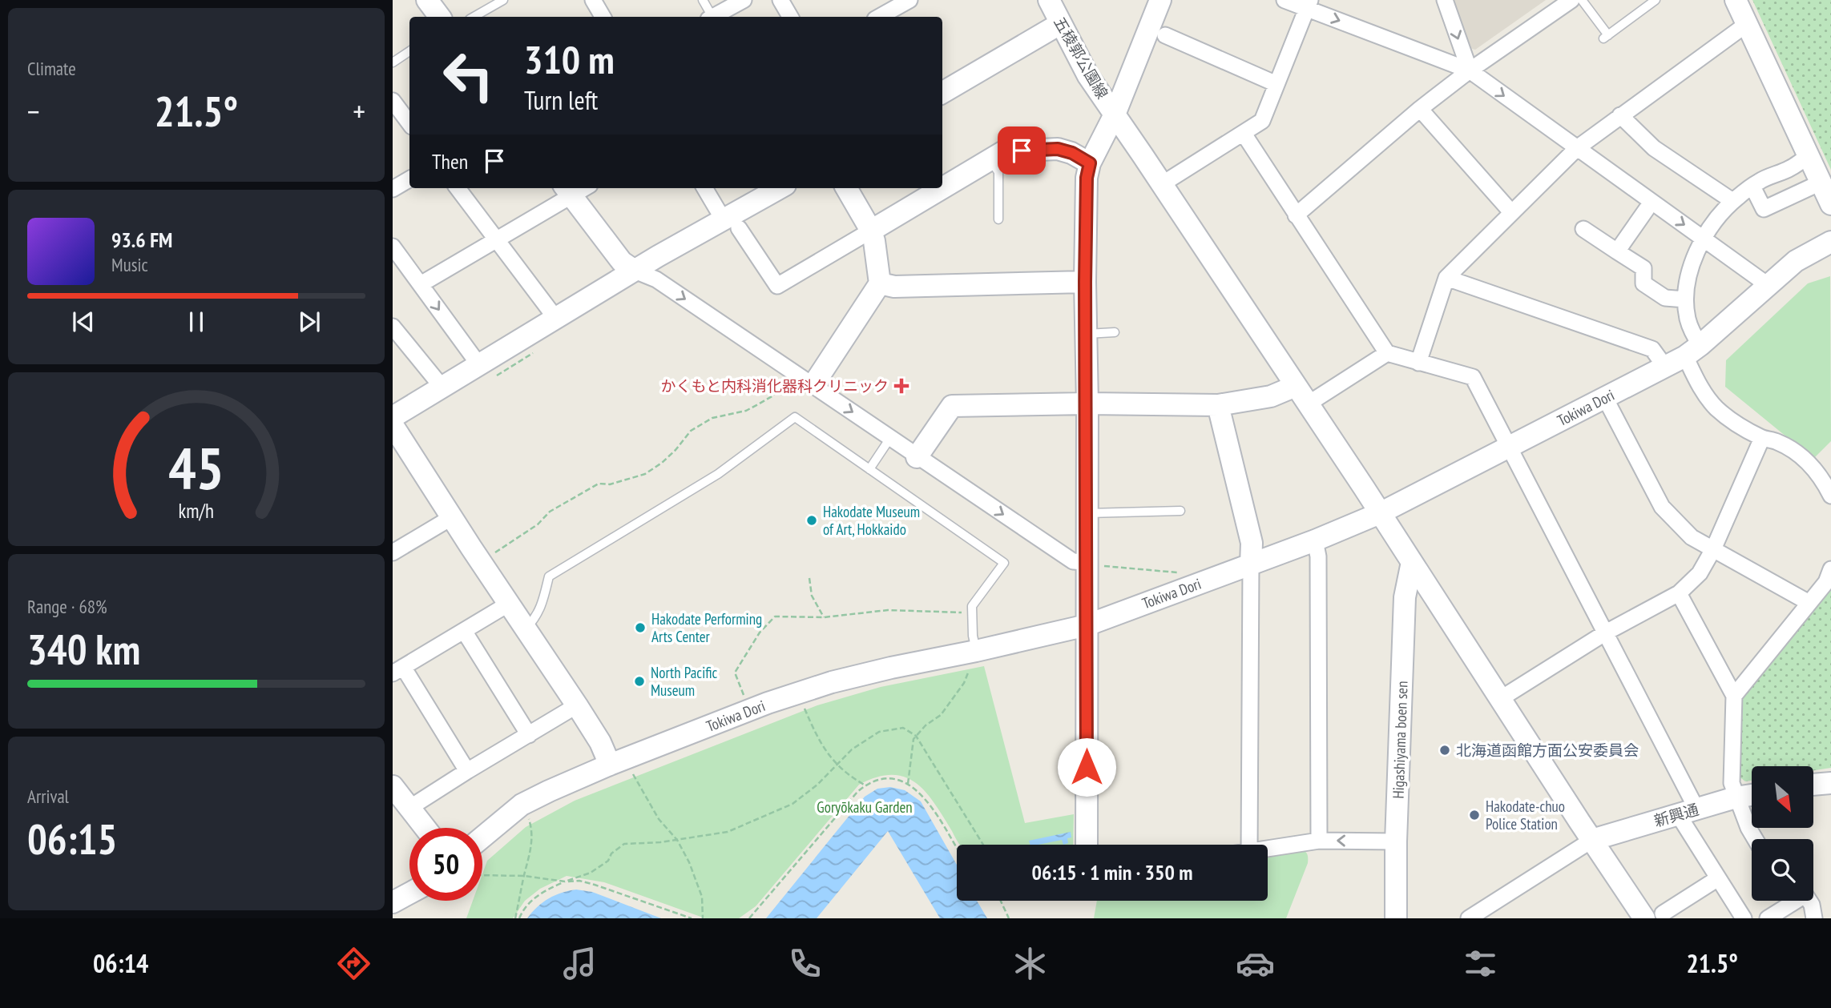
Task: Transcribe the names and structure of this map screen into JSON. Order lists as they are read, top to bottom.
{
  "streets": {
    "street": [
      "五稜郭公園線",
      "Tokiwa Dori",
      "Higashiyama boen sen",
      "新興通"
    ]
  },
  "crossings": [
    ["五稜郭公園線", "Tokiwa Dori"],
    ["五稜郭公園線", "Higashiyama boen sen"],
    ["五稜郭公園線", "新興通"]
  ],
  "parks": ["Goryōkaku Garden"],
  "places": {
    "health": ["かくもと内科消化器科クリニック"],
    "other": [
      "Hakodate Museum of Art, Hokkaido",
      "Hakodate Performing Arts Center",
      "North Pacific Museum",
      "北海道函館方面公安委員会",
      "Hakodate-chuo Police Station"
    ]
  },
  "north": "bottom right",
  "page": {
    "tile": [
      "Climate",
      ["Range · 68%", "340 km"],
      ["Arrival", "06:15"]
    ],
    "turn": ["310 m", "Turn left"],
    "heat": ["−", "21.5°", "+"],
    "then": "Then",
    "song": ["93.6 FM", "Music"],
    "limit": "50",
    "trip": "06:15 · 1 min · 350 m",
    "tabs": ["06:14", "21.5°"],
    "gauge": ["45", "km/h"]
  }
}
